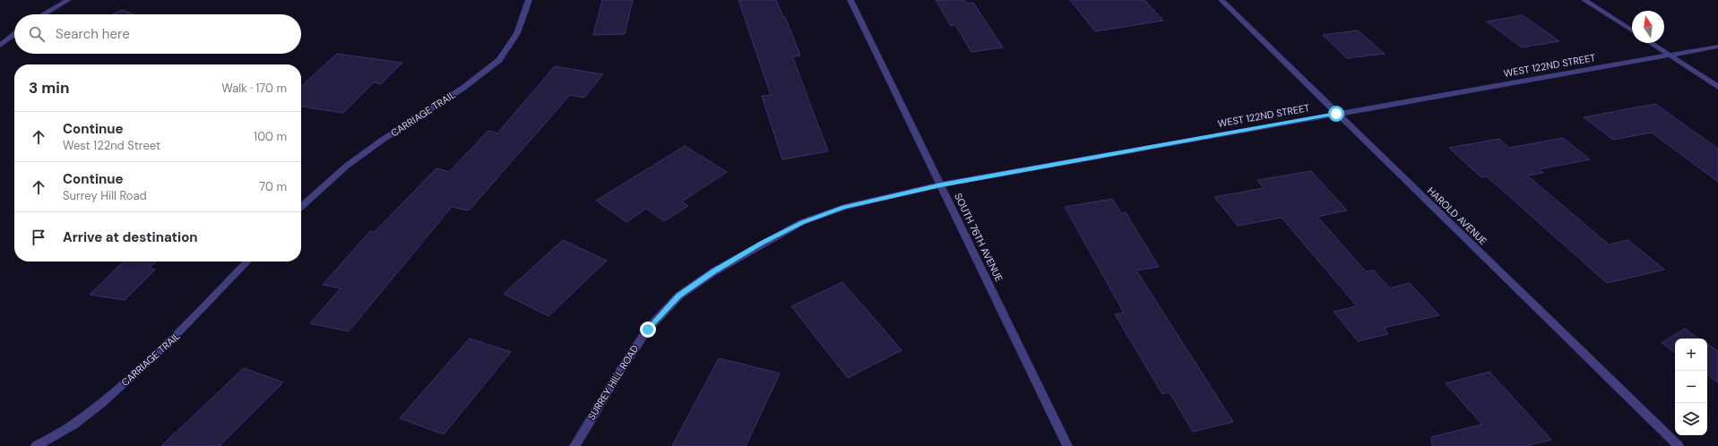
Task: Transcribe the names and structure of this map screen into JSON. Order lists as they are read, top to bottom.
{
  "streets": {
    "street": [
      "WEST 122ND STREET",
      "CARRIAGE TRAIL",
      "HAROLD AVENUE",
      "SOUTH 76TH AVENUE",
      "SURREY HILL ROAD"
    ]
  },
  "crossings": [
    ["WEST 122ND STREET", "HAROLD AVENUE"],
    ["WEST 122ND STREET", "SOUTH 76TH AVENUE"],
    ["WEST 122ND STREET", "SURREY HILL ROAD"],
    ["SOUTH 76TH AVENUE", "SURREY HILL ROAD"]
  ],
  "north": "top",
  "page": {
    "search": "Search here",
    "heading": ["3 min", "Walk · 170 m"],
    "list": [
      ["Continue", "West 122nd Street", "100 m"],
      ["Continue", "Surrey Hill Road", "70 m"],
      "Arrive at destination"
    ],
    "map_buttons": ["+", "−"]
  }
}
